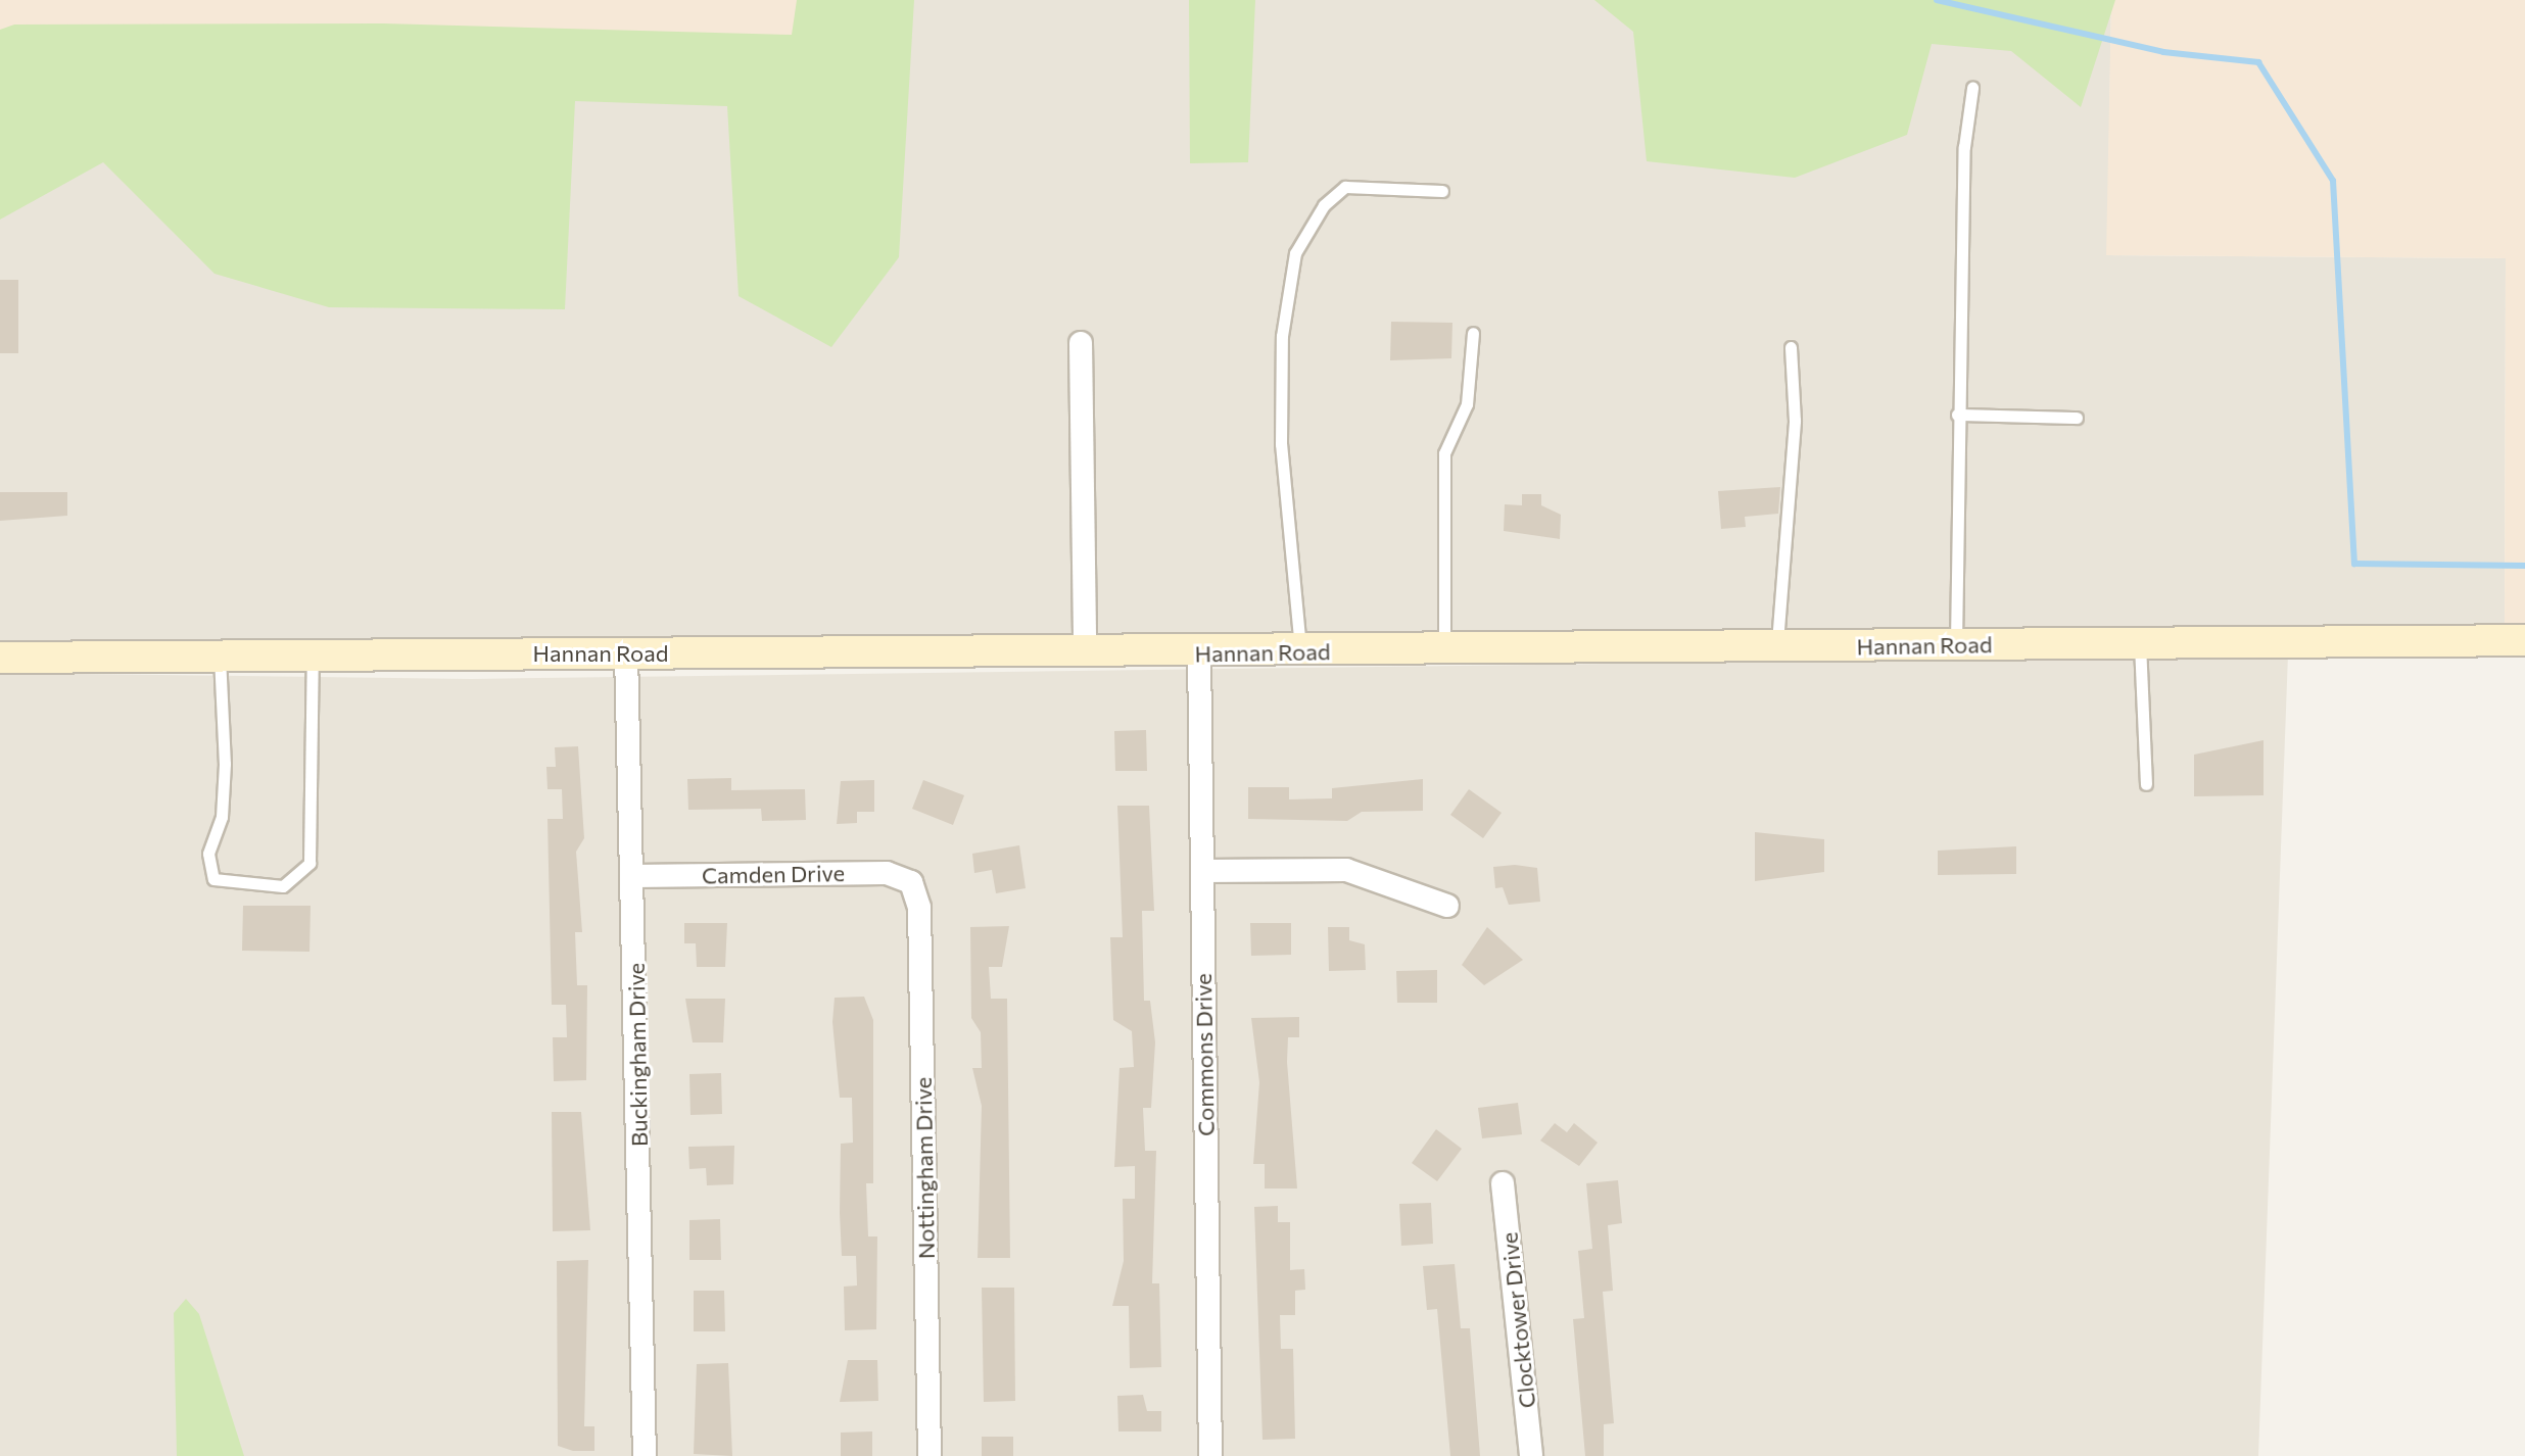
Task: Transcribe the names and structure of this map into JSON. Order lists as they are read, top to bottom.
{
  "streets": {
    "street": [
      "Hannan Road",
      "Camden Drive",
      "Buckingham Drive",
      "Commons Drive",
      "Nottingham Drive",
      "Clocktower Drive"
    ]
  },
  "crossings": [
    ["Hannan Road", "Buckingham Drive"],
    ["Hannan Road", "Commons Drive"],
    ["Camden Drive", "Buckingham Drive"],
    ["Camden Drive", "Nottingham Drive"]
  ]
}
